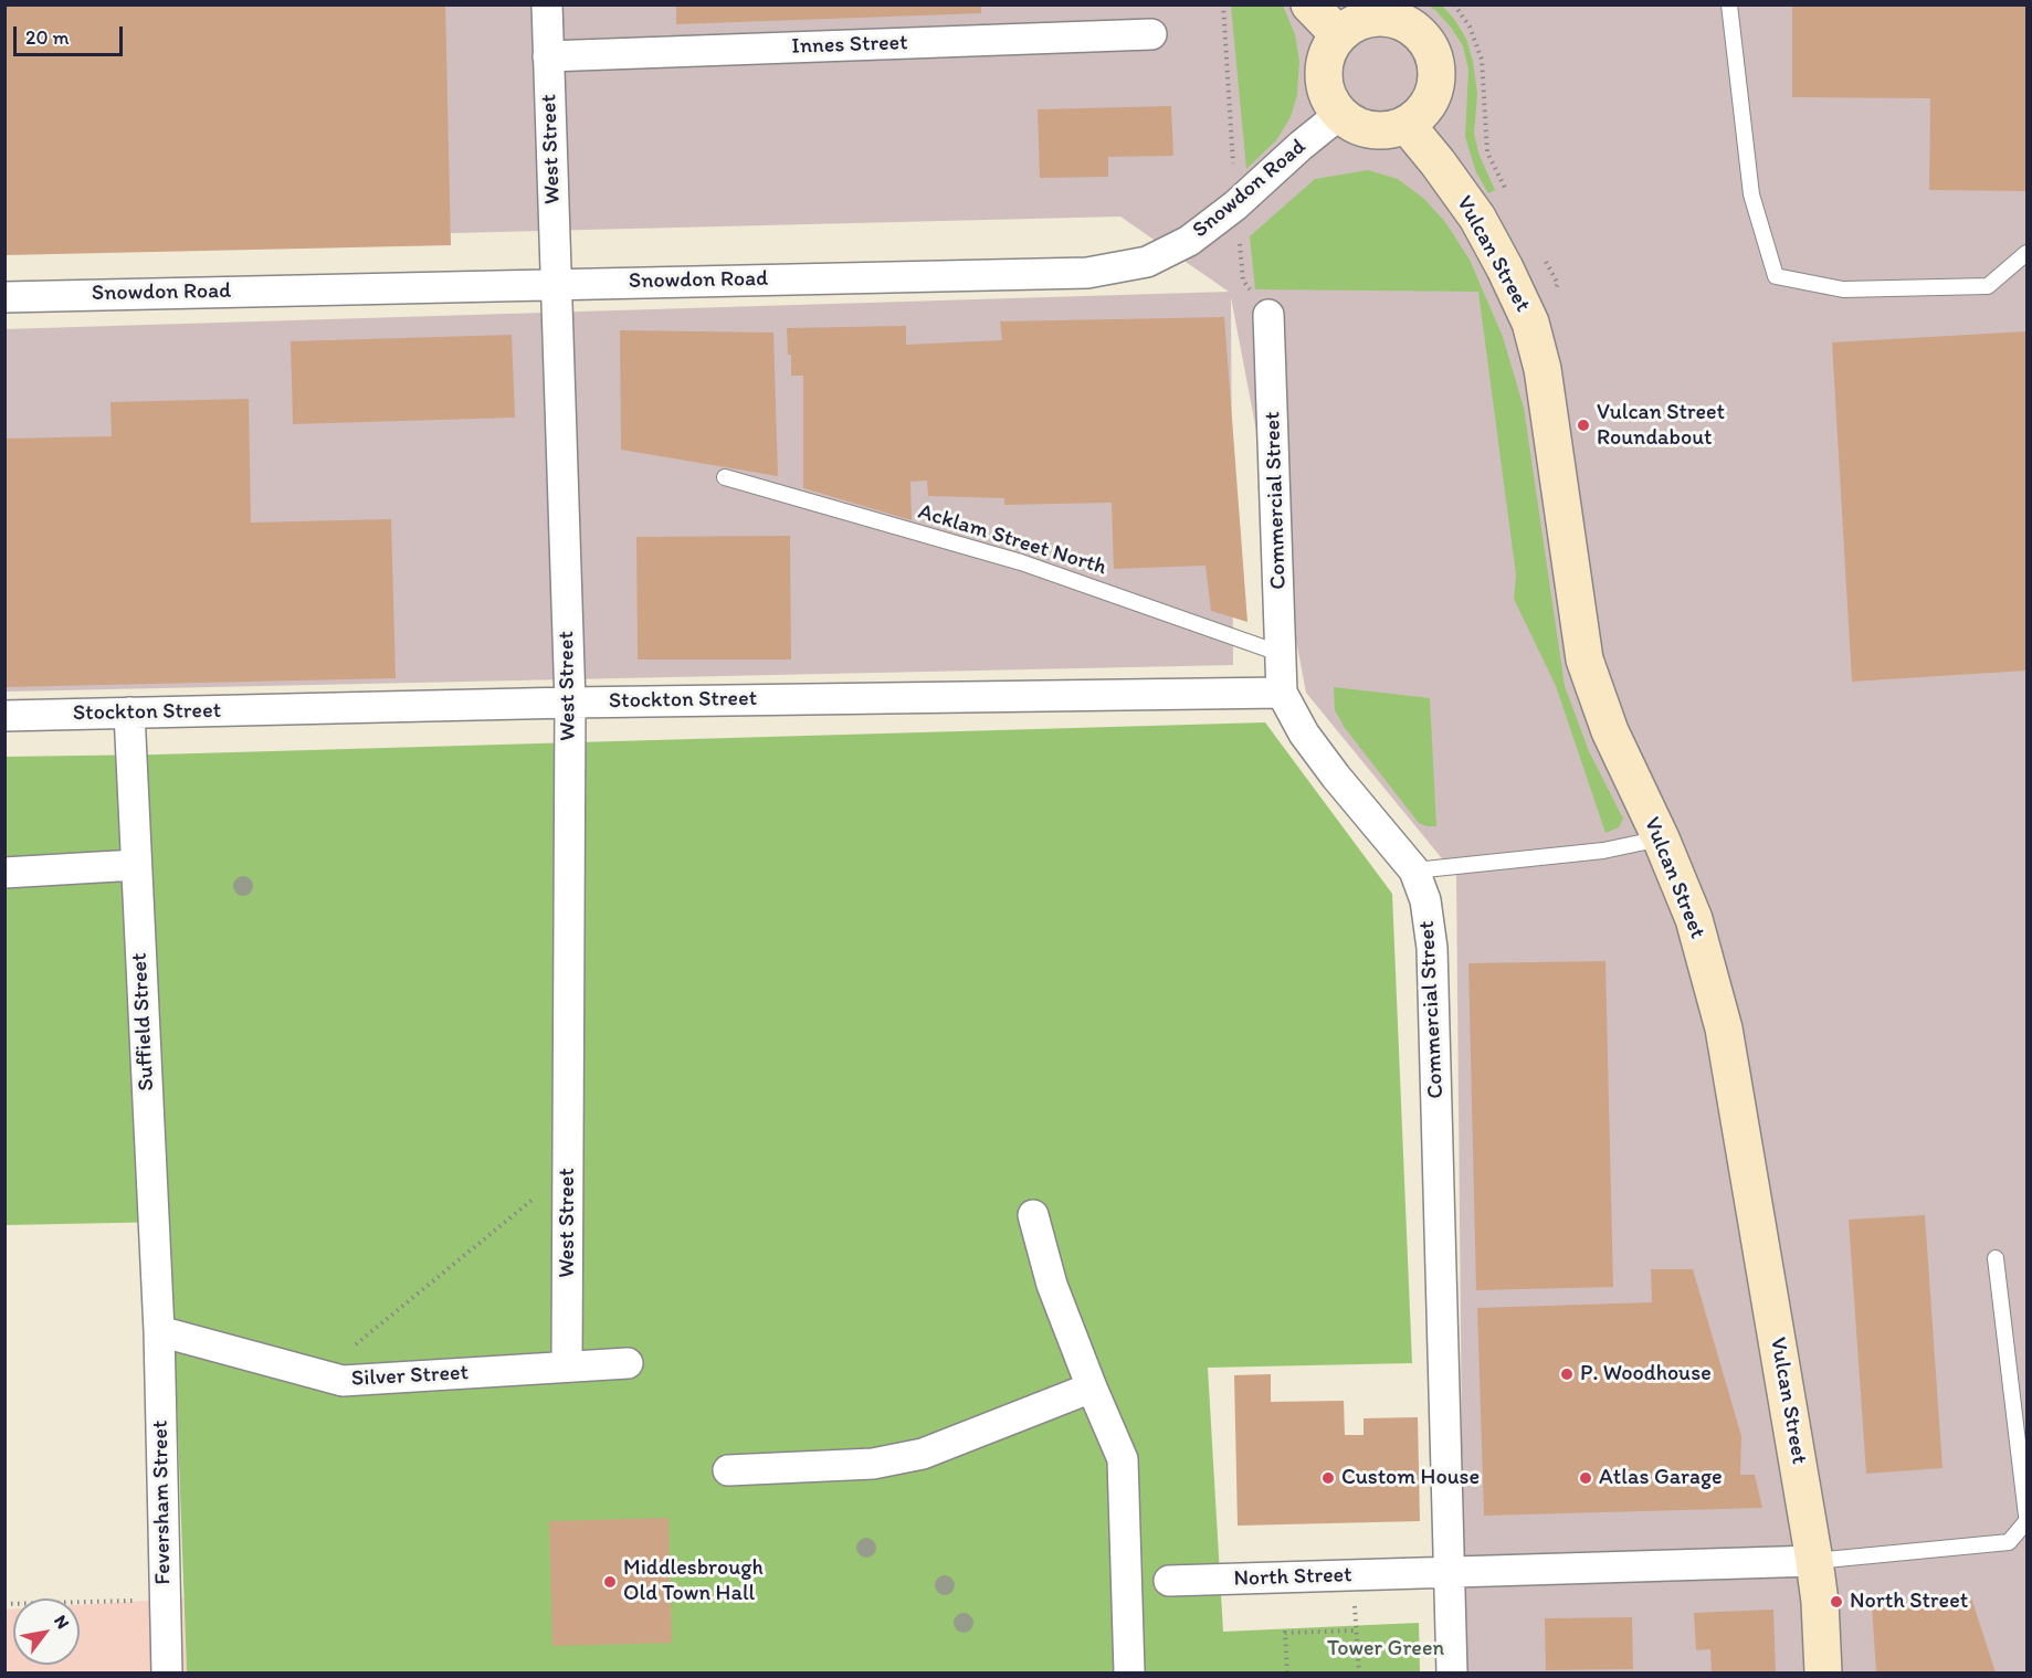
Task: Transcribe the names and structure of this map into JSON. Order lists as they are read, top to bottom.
{
  "streets": {
    "street": [
      "Innes Street",
      "West Street",
      "Snowdon Road",
      "Vulcan Street",
      "Commercial Street",
      "Stockton Street",
      "Suffield Street",
      "Silver Street",
      "Feversham Street",
      "North Street"
    ],
    "lane": ["Acklam Street North"]
  },
  "crossings": [
    ["Innes Street", "West Street"],
    ["West Street", "Snowdon Road"],
    ["West Street", "Stockton Street"],
    ["West Street", "Silver Street"],
    ["Snowdon Road", "Vulcan Street"],
    ["Vulcan Street", "North Street"],
    ["Commercial Street", "Acklam Street North"],
    ["Commercial Street", "Stockton Street"],
    ["Commercial Street", "North Street"],
    ["Stockton Street", "Suffield Street"],
    ["Suffield Street", "Silver Street"],
    ["Suffield Street", "Feversham Street"],
    ["Silver Street", "Feversham Street"]
  ],
  "parks": ["Tower Green"],
  "places": [
    "Vulcan Street Roundabout",
    "P. Woodhouse",
    "Custom House",
    "Atlas Garage",
    "Middlesbrough Old Town Hall",
    "North Street"
  ],
  "scale_bar": "20 m",
  "north": "top right"
}
